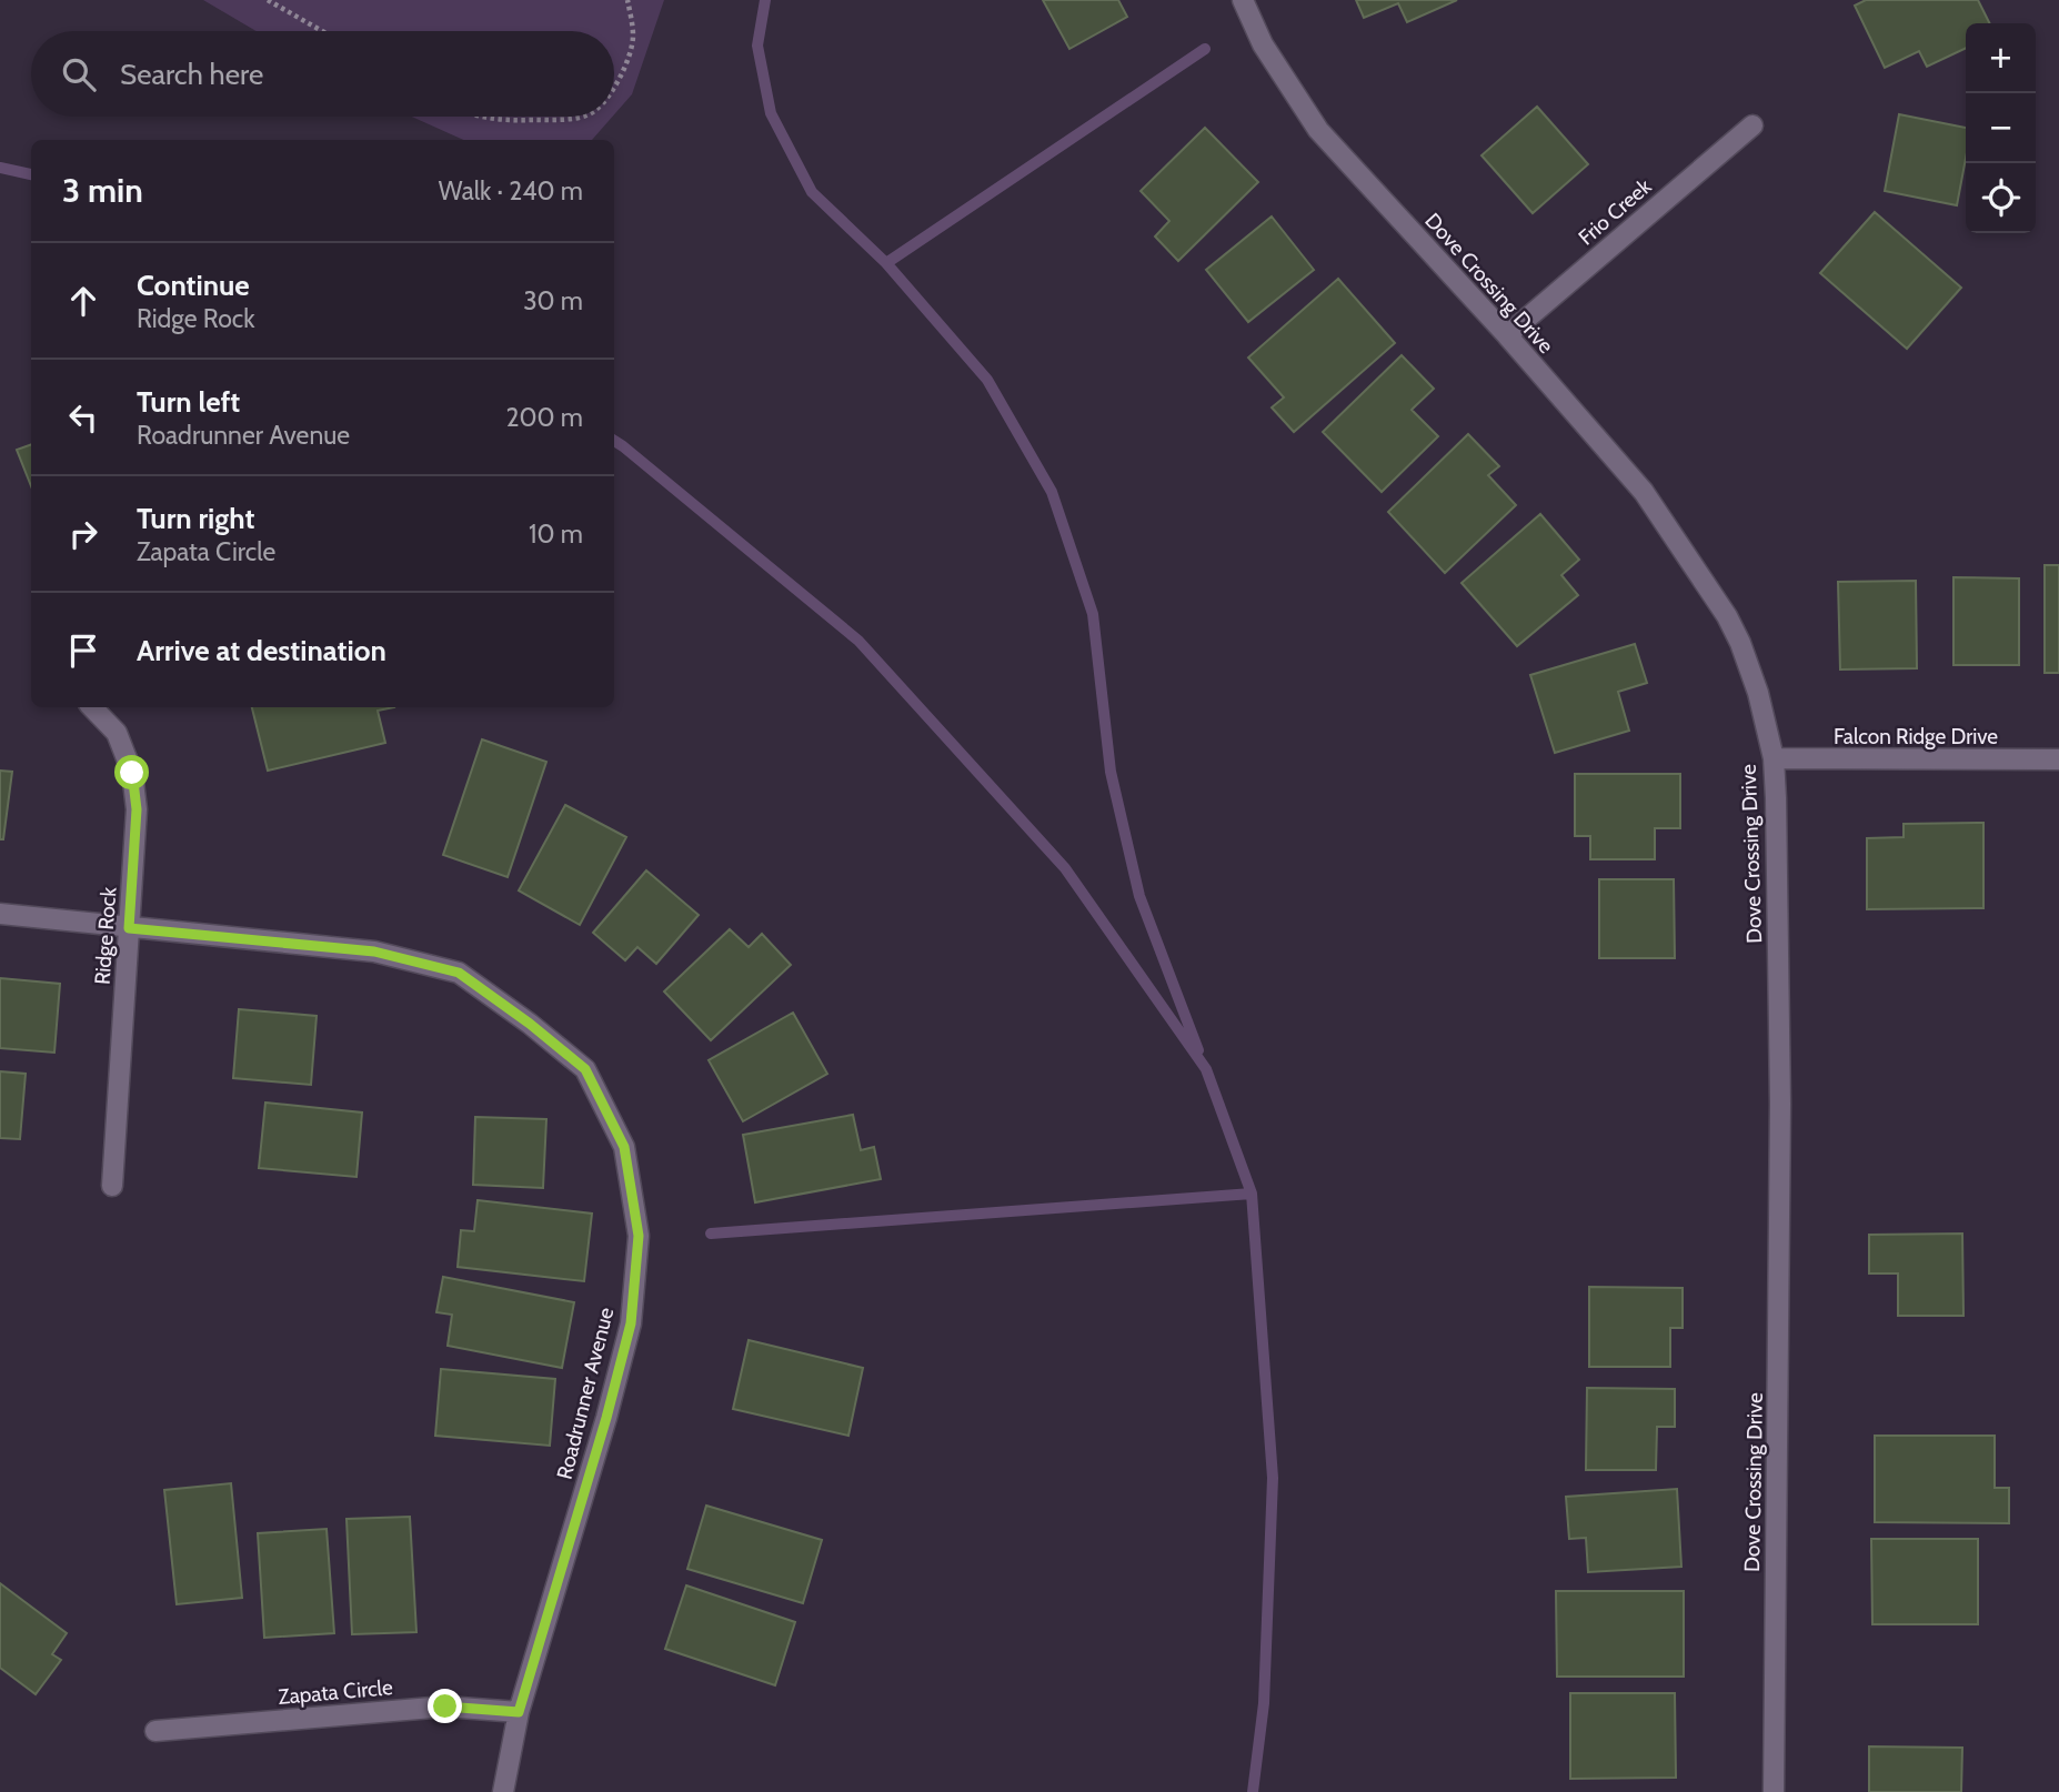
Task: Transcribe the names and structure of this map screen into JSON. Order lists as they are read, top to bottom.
{
  "streets": {
    "street": [
      "Frio Creek",
      "Dove Crossing Drive",
      "Falcon Ridge Drive",
      "Ridge Rock",
      "Roadrunner Avenue",
      "Zapata Circle"
    ]
  },
  "crossings": [
    ["Frio Creek", "Dove Crossing Drive"],
    ["Dove Crossing Drive", "Falcon Ridge Drive"],
    ["Ridge Rock", "Roadrunner Avenue"],
    ["Roadrunner Avenue", "Zapata Circle"]
  ],
  "page": {
    "map_buttons": ["+", "−"],
    "search": "Search here",
    "heading": ["3 min", "Walk · 240 m"],
    "list": [
      ["Continue", "Ridge Rock", "30 m"],
      ["Turn left", "Roadrunner Avenue", "200 m"],
      ["Turn right", "Zapata Circle", "10 m"],
      "Arrive at destination"
    ]
  }
}
